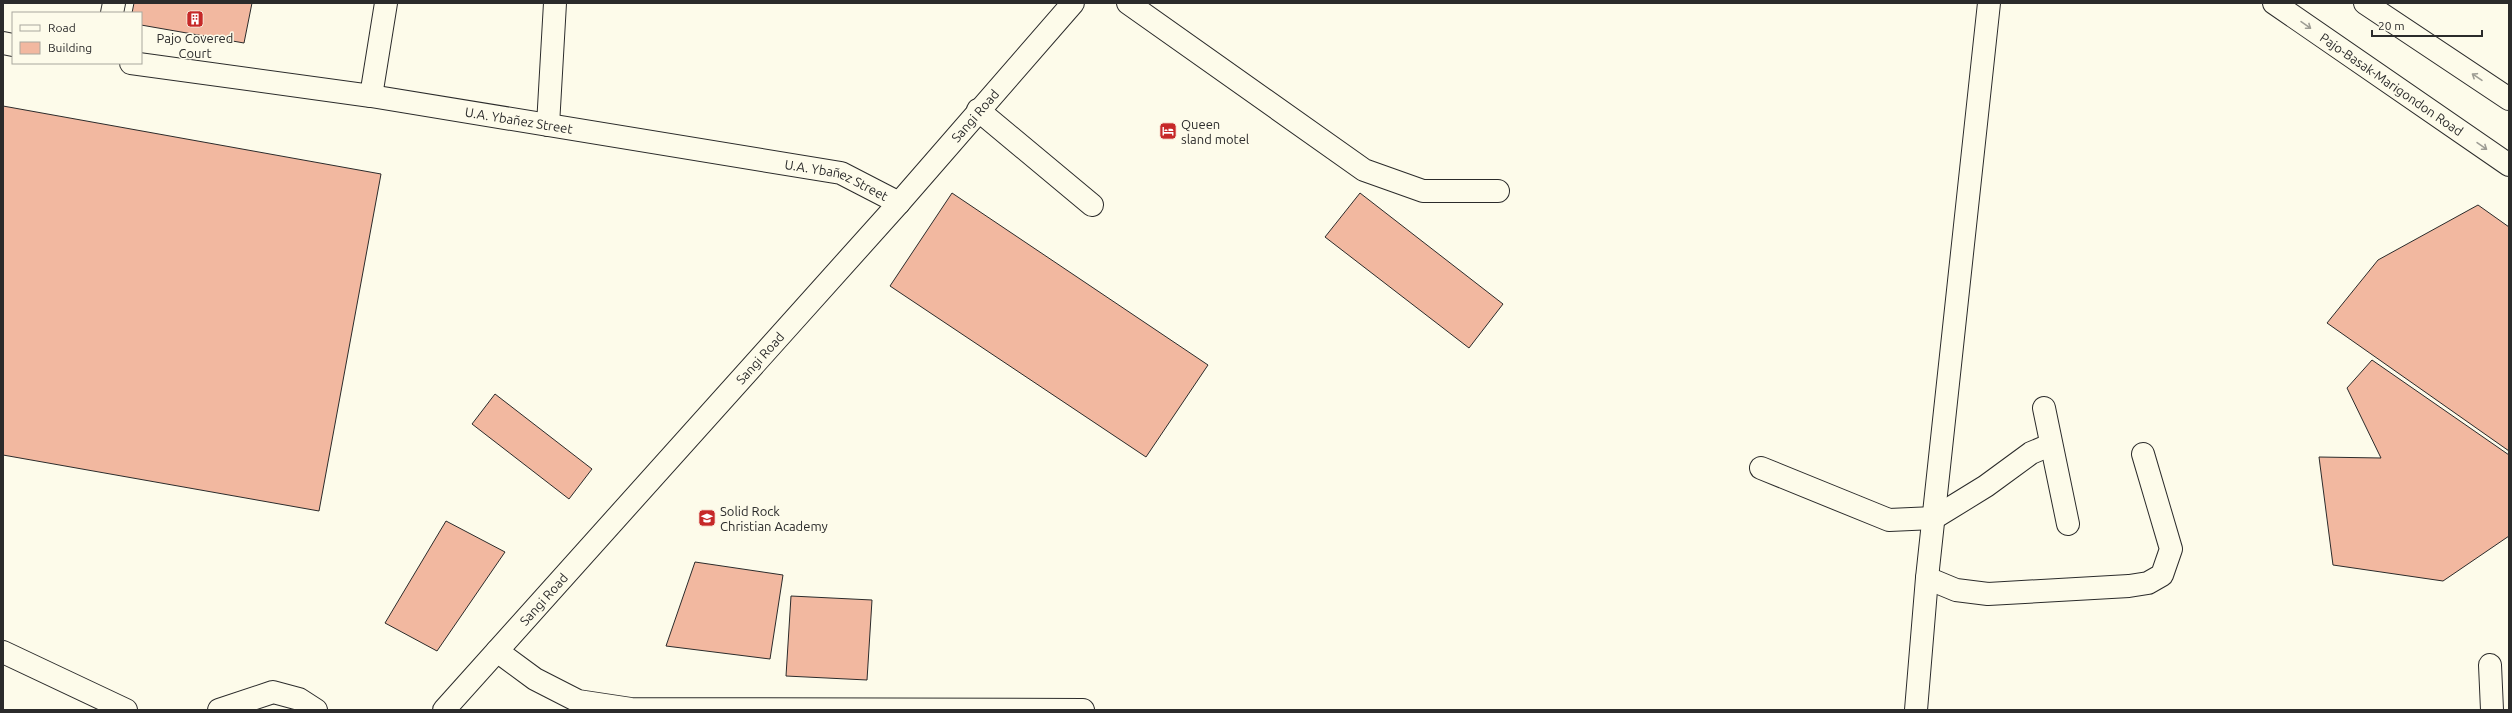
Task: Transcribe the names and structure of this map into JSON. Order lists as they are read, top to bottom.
{
  "streets": {
    "street": ["Pajo-Basak-Marigondon Road", "Sangi Road", "U.A. Ybañez Street"]
  },
  "crossings": [
    ["Sangi Road", "U.A. Ybañez Street"]
  ],
  "places": {
    "building": ["Pajo Covered Court"],
    "hotel": ["Queen sland motel"],
    "school or university": ["Solid Rock Christian Academy"]
  },
  "legend": ["Road", "Building"],
  "scale_bar": "20 m"
}
